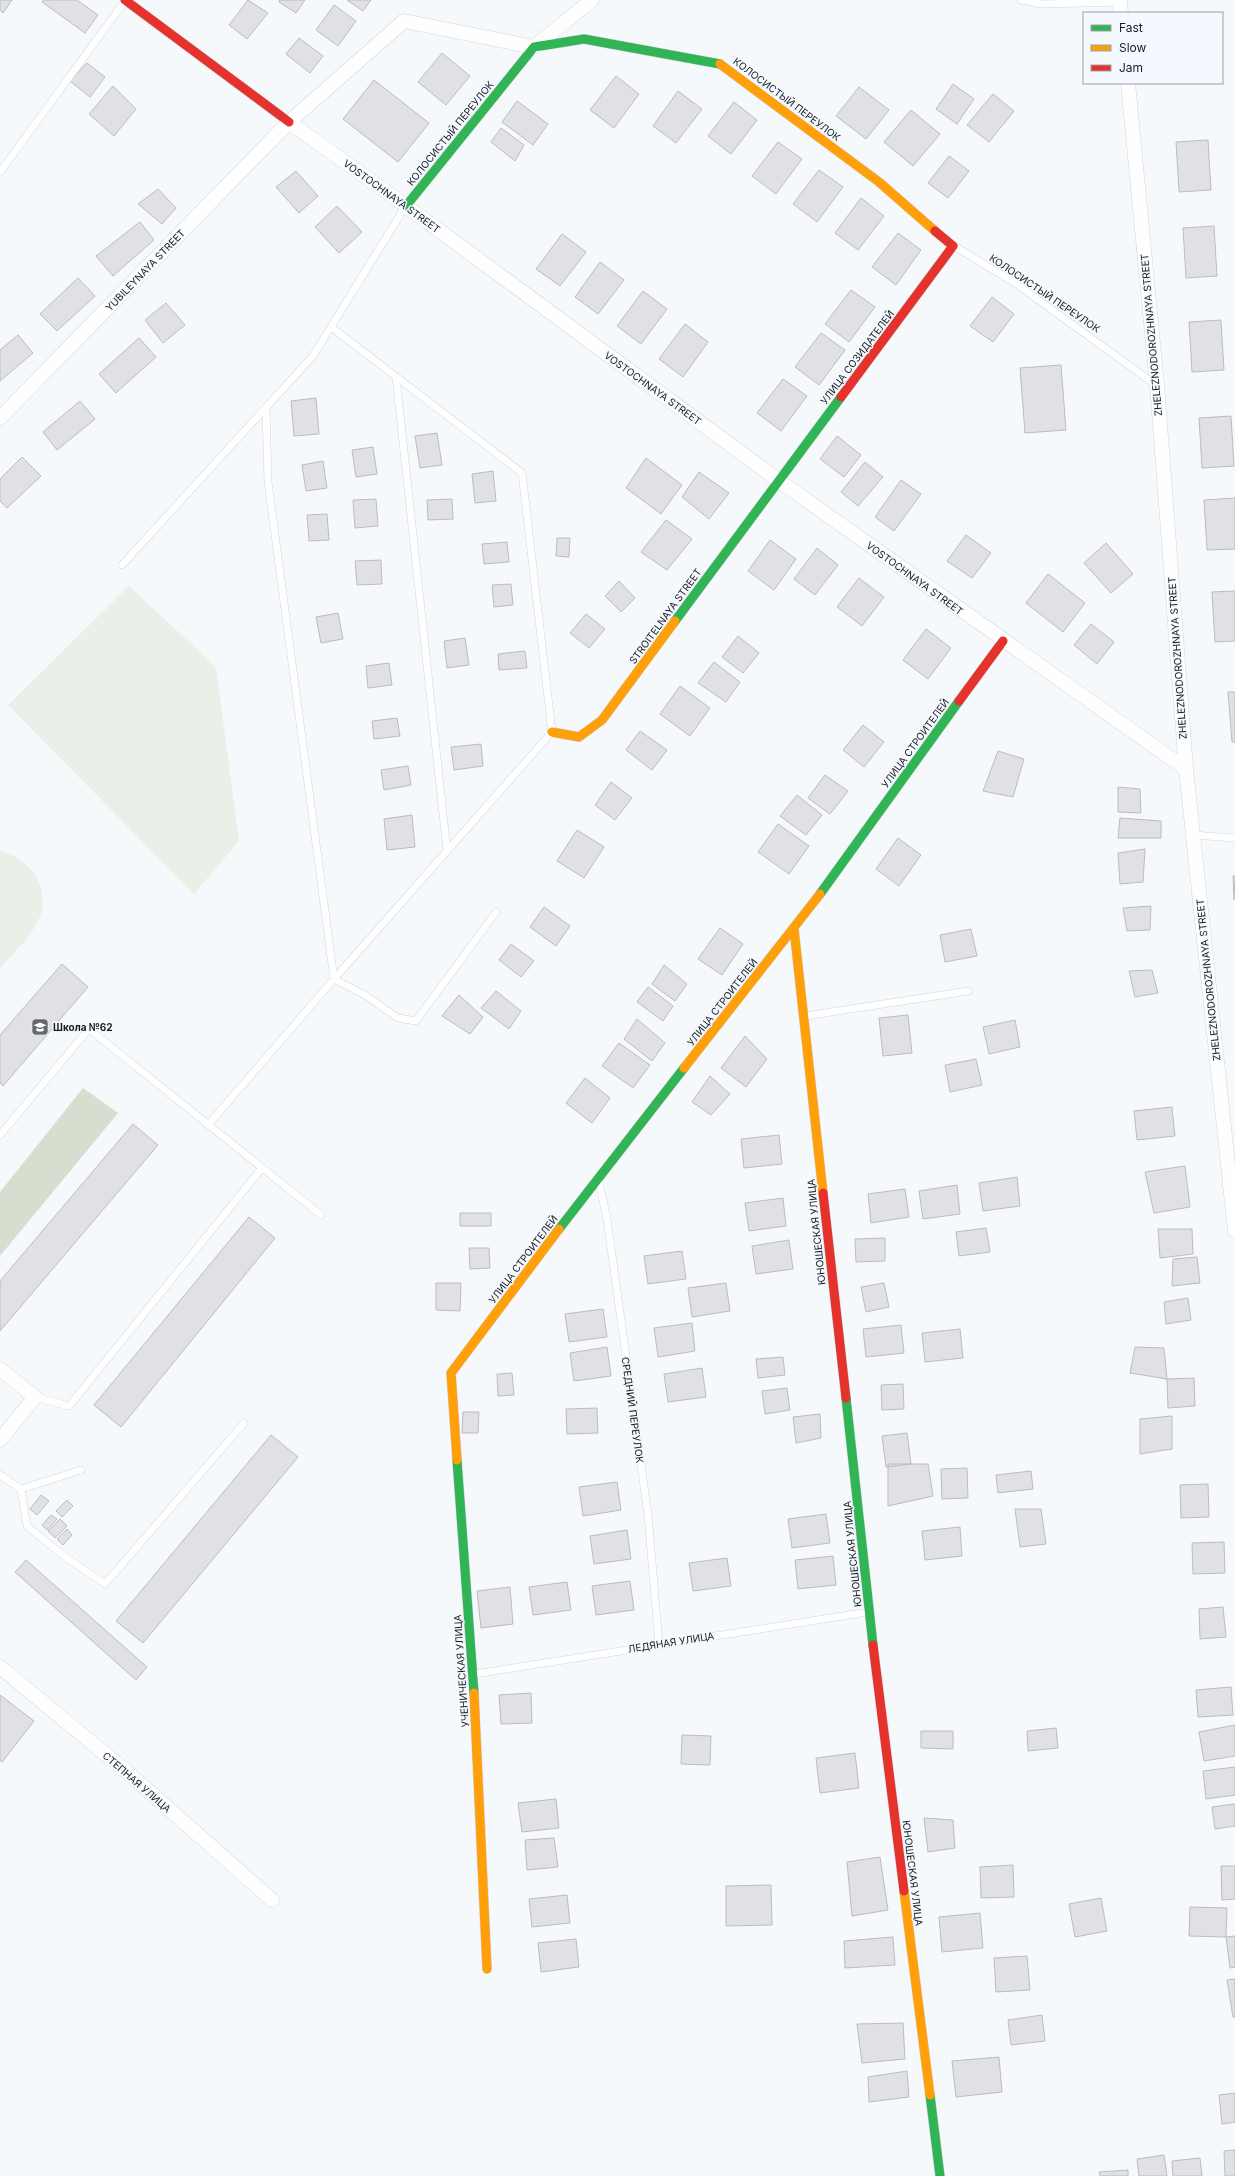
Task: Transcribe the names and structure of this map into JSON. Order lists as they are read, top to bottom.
{
  "streets": {
    "street": [
      "КОЛОСИСТЫЙ ПЕРЕУЛОК",
      "VOSTOCHNAYA STREET",
      "YUBILEYNAYA STREET",
      "ZHELEZNODOROZHNAYA STREET",
      "УЛИЦА СОЗИДАТЕЛЕЙ",
      "STROITELNAYA STREET",
      "УЛИЦА СТРОИТЕЛЕЙ",
      "ЮНОШЕСКАЯ УЛИЦА",
      "УЧЕНИЧЕСКАЯ УЛИЦА",
      "СТЕПНАЯ УЛИЦА"
    ],
    "lane": ["СРЕДНИЙ ПЕРЕУЛОК", "ЛЕДЯНАЯ УЛИЦА"]
  },
  "crossings": [
    ["КОЛОСИСТЫЙ ПЕРЕУЛОК", "VOSTOCHNAYA STREET"],
    ["КОЛОСИСТЫЙ ПЕРЕУЛОК", "YUBILEYNAYA STREET"],
    ["КОЛОСИСТЫЙ ПЕРЕУЛОК", "ZHELEZNODOROZHNAYA STREET"],
    ["КОЛОСИСТЫЙ ПЕРЕУЛОК", "УЛИЦА СОЗИДАТЕЛЕЙ"],
    ["VOSTOCHNAYA STREET", "YUBILEYNAYA STREET"],
    ["VOSTOCHNAYA STREET", "ZHELEZNODOROZHNAYA STREET"],
    ["VOSTOCHNAYA STREET", "УЛИЦА СОЗИДАТЕЛЕЙ"],
    ["VOSTOCHNAYA STREET", "STROITELNAYA STREET"],
    ["VOSTOCHNAYA STREET", "УЛИЦА СТРОИТЕЛЕЙ"],
    ["УЛИЦА СОЗИДАТЕЛЕЙ", "STROITELNAYA STREET"],
    ["УЛИЦА СТРОИТЕЛЕЙ", "ЮНОШЕСКАЯ УЛИЦА"],
    ["УЛИЦА СТРОИТЕЛЕЙ", "СРЕДНИЙ ПЕРЕУЛОК"],
    ["УЛИЦА СТРОИТЕЛЕЙ", "УЧЕНИЧЕСКАЯ УЛИЦА"],
    ["ЮНОШЕСКАЯ УЛИЦА", "ЛЕДЯНАЯ УЛИЦА"],
    ["СРЕДНИЙ ПЕРЕУЛОК", "ЛЕДЯНАЯ УЛИЦА"],
    ["ЛЕДЯНАЯ УЛИЦА", "УЧЕНИЧЕСКАЯ УЛИЦА"]
  ],
  "places": {
    "school or university": ["Школа №62"]
  },
  "legend": ["Fast", "Slow", "Jam"]
}
